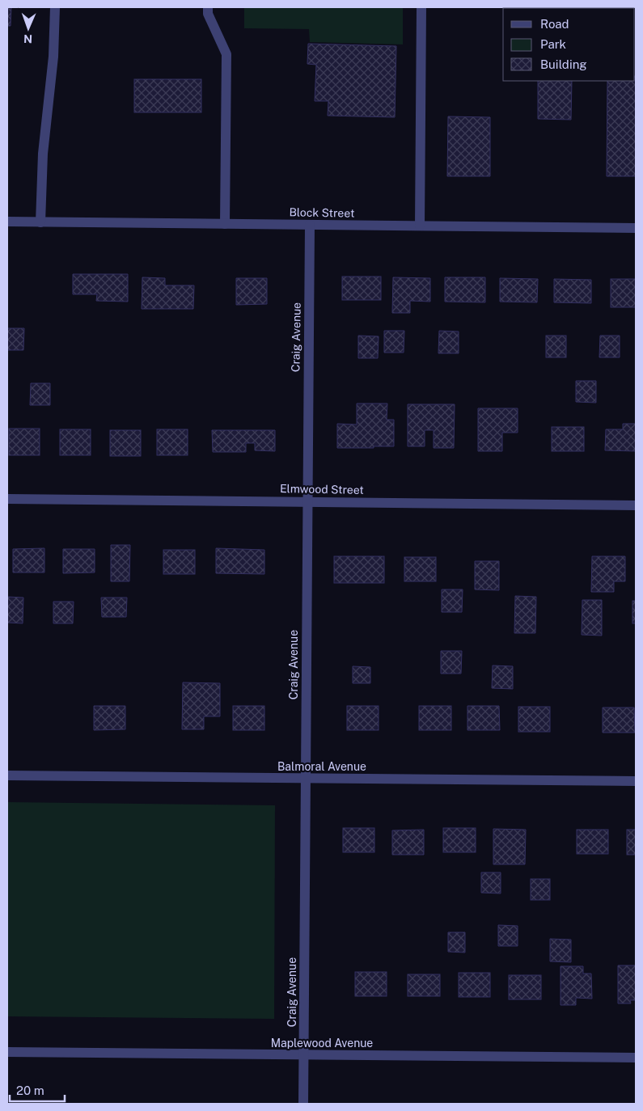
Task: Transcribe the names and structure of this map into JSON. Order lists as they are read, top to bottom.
{
  "streets": {
    "street": [
      "Block Street",
      "Craig Avenue",
      "Elmwood Street",
      "Balmoral Avenue",
      "Maplewood Avenue"
    ]
  },
  "crossings": [
    ["Block Street", "Craig Avenue"],
    ["Craig Avenue", "Elmwood Street"],
    ["Craig Avenue", "Balmoral Avenue"],
    ["Craig Avenue", "Maplewood Avenue"]
  ],
  "legend": ["Road", "Park", "Building"],
  "scale_bar": "20 m",
  "north": "bottom"
}
